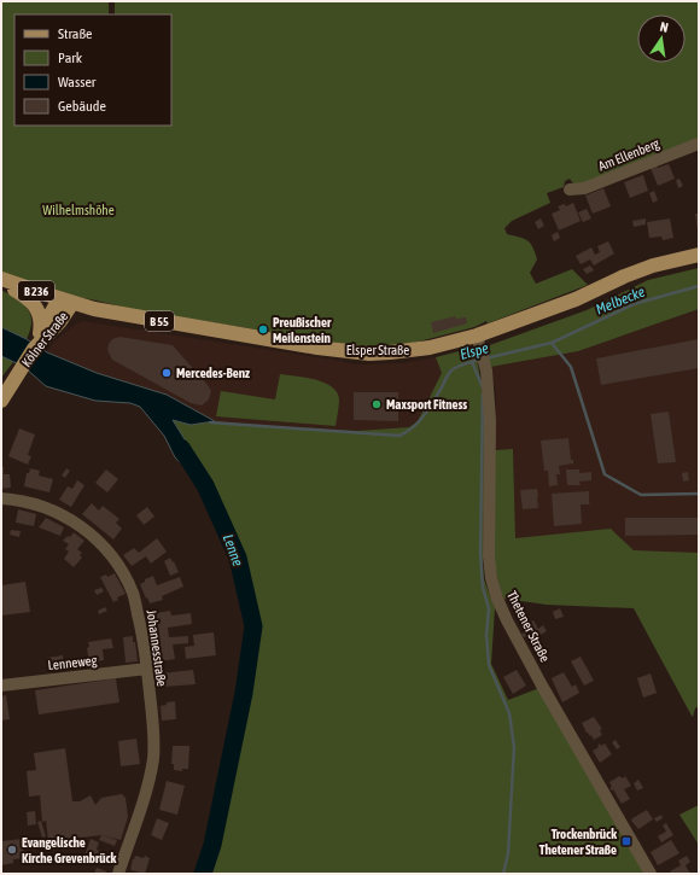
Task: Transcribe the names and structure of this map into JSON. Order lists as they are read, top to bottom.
{
  "streets": {
    "main road": [
      "B 236",
      "B 55",
      "Kölner Straße",
      "Elsper Straße"
    ],
    "street": [
      "Am Ellenberg",
      "Thetener Straße",
      "Johannesstraße",
      "Lenneweg"
    ]
  },
  "crossings": [
    ["B 236", "Kölner Straße"],
    ["B 236", "Elsper Straße"],
    ["Kölner Straße", "Elsper Straße"],
    ["Elsper Straße", "Thetener Straße"],
    ["Johannesstraße", "Lenneweg"]
  ],
  "water": ["Melbecke", "Elspe", "Lenne"],
  "parks": ["Wilhelmshöhe"],
  "places": {
    "other": [
      "Preußischer Meilenstein",
      "Mercedes-Benz",
      "Maxsport Fitness",
      "Evangelische Kirche Grevenbrück"
    ],
    "transit": ["Trockenbrück Thetener Straße"]
  },
  "legend": [
    "Straße",
    "Park",
    "Wasser",
    "Gebäude"
  ],
  "north": "top"
}
